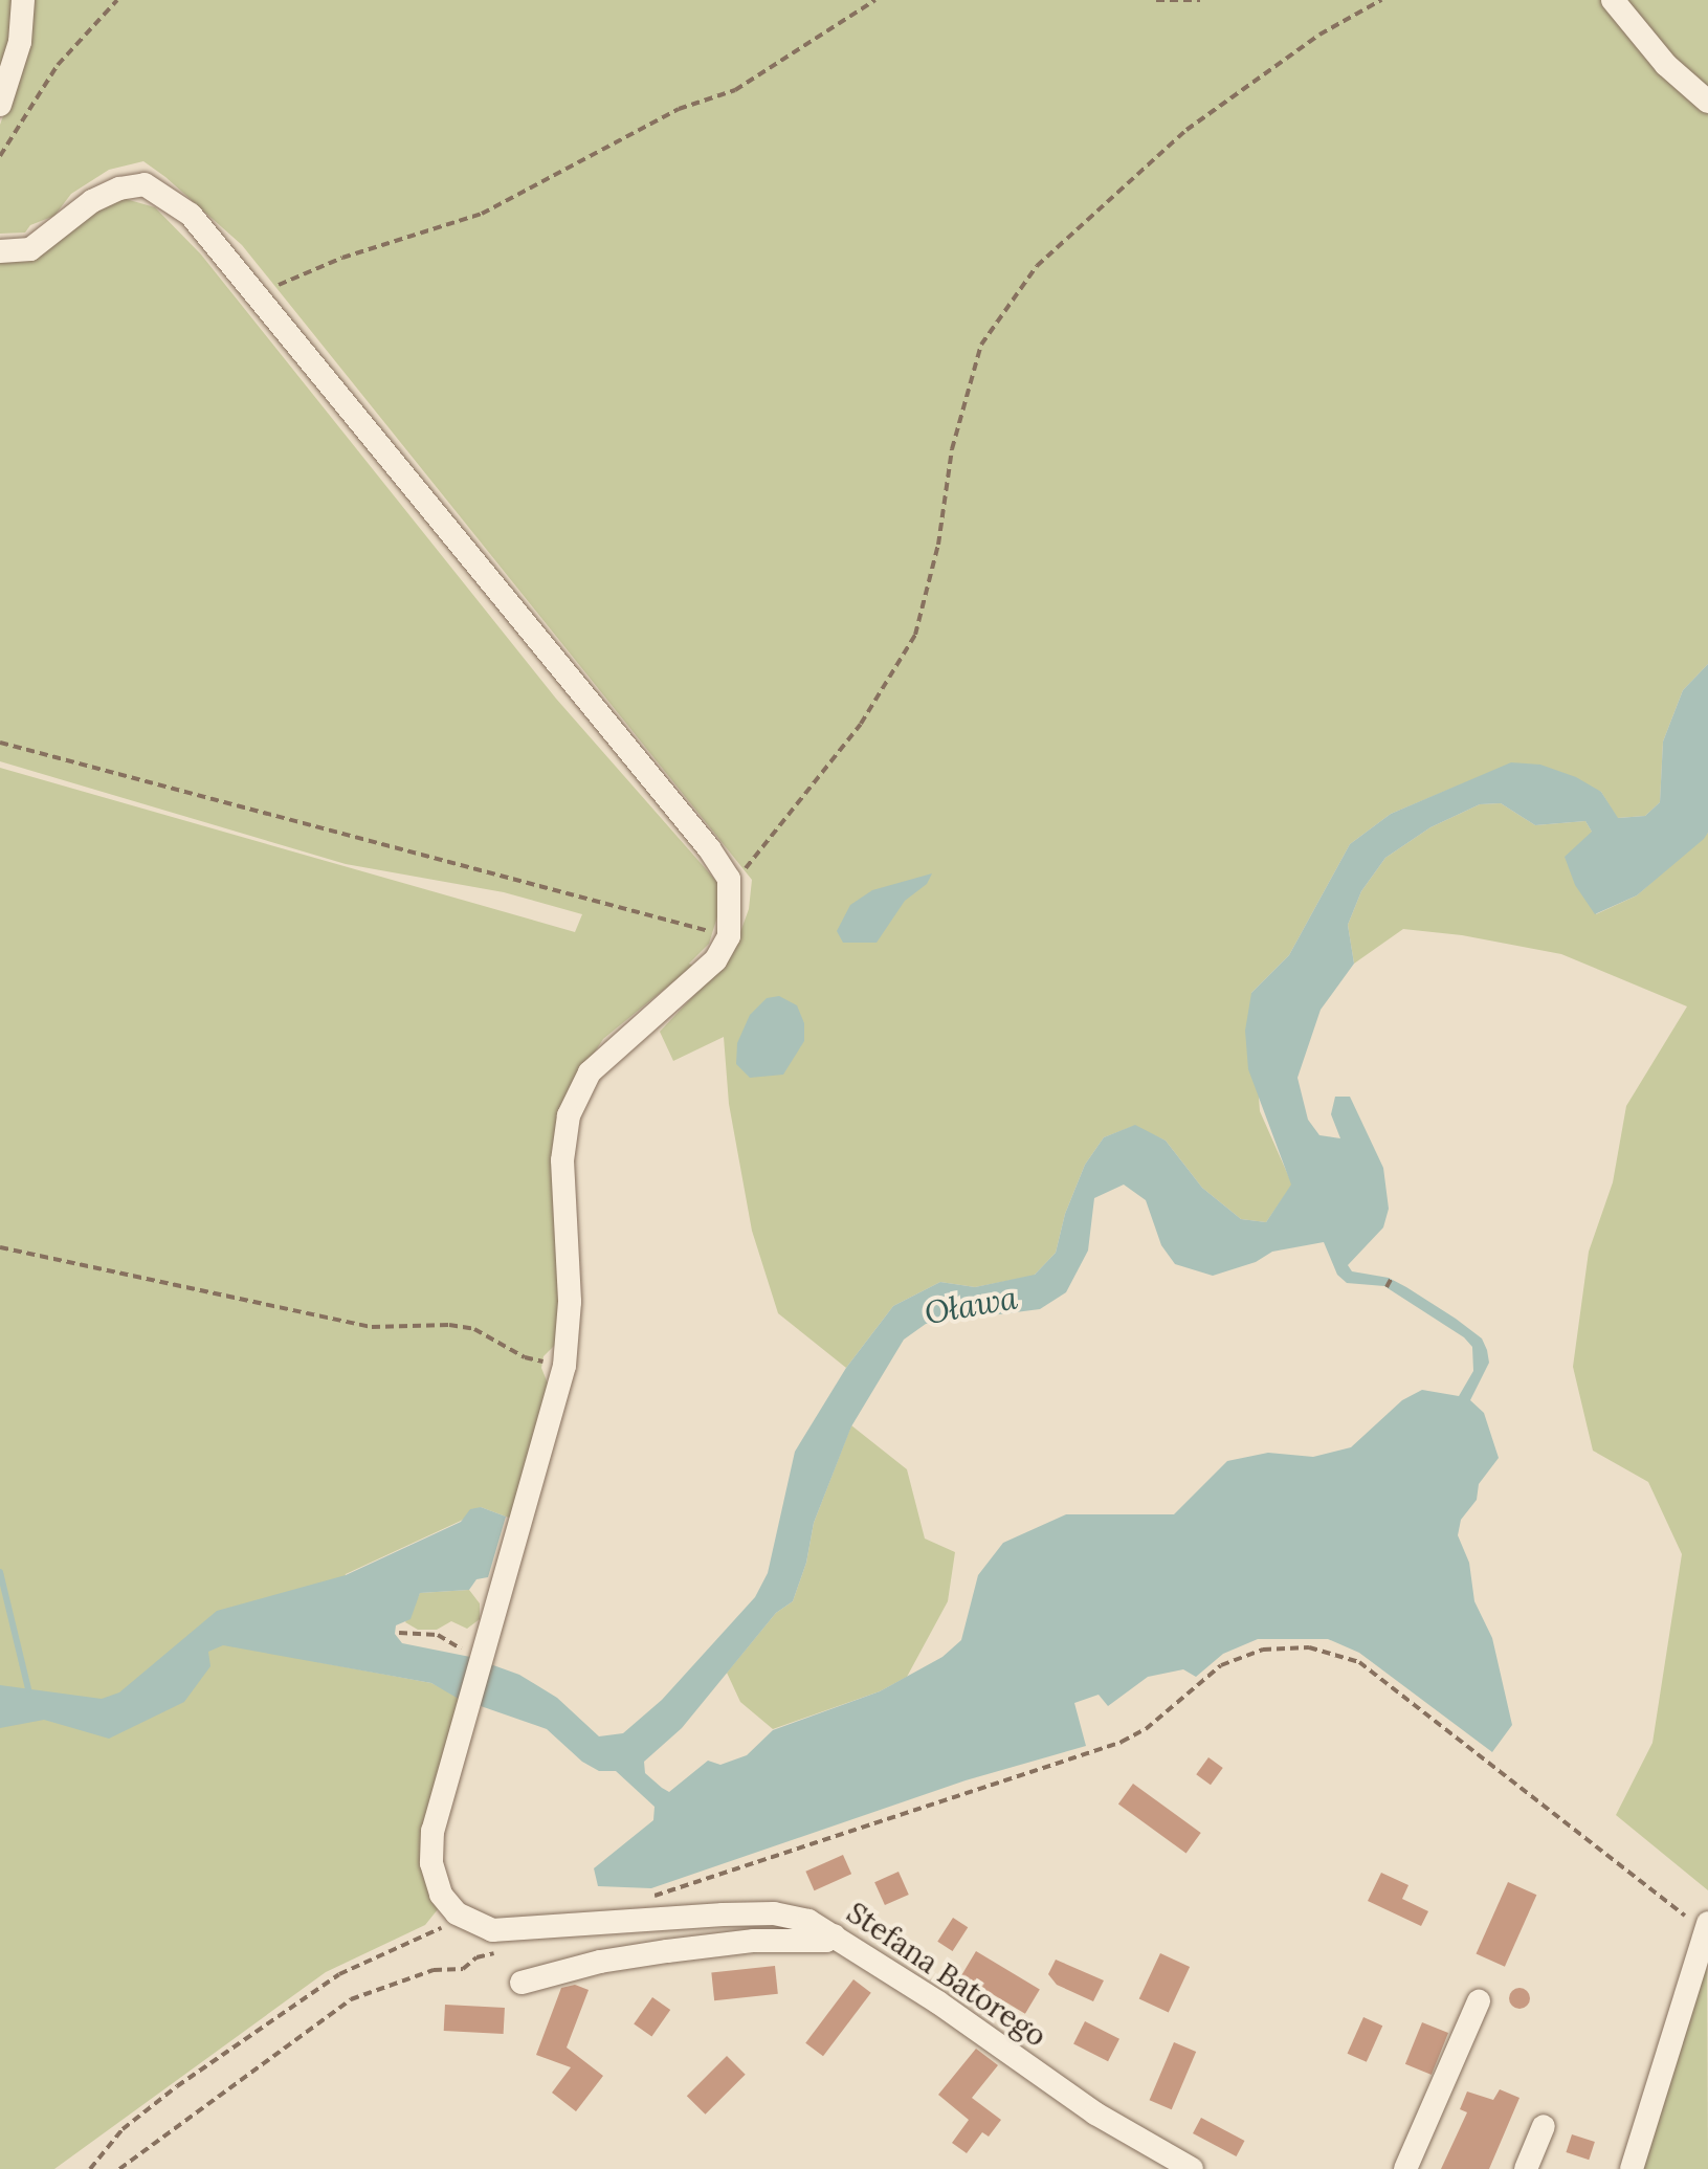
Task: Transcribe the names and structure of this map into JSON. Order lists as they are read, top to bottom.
{
  "streets": {
    "street": ["Stefana Batorego"]
  },
  "water": ["Oława"]
}
